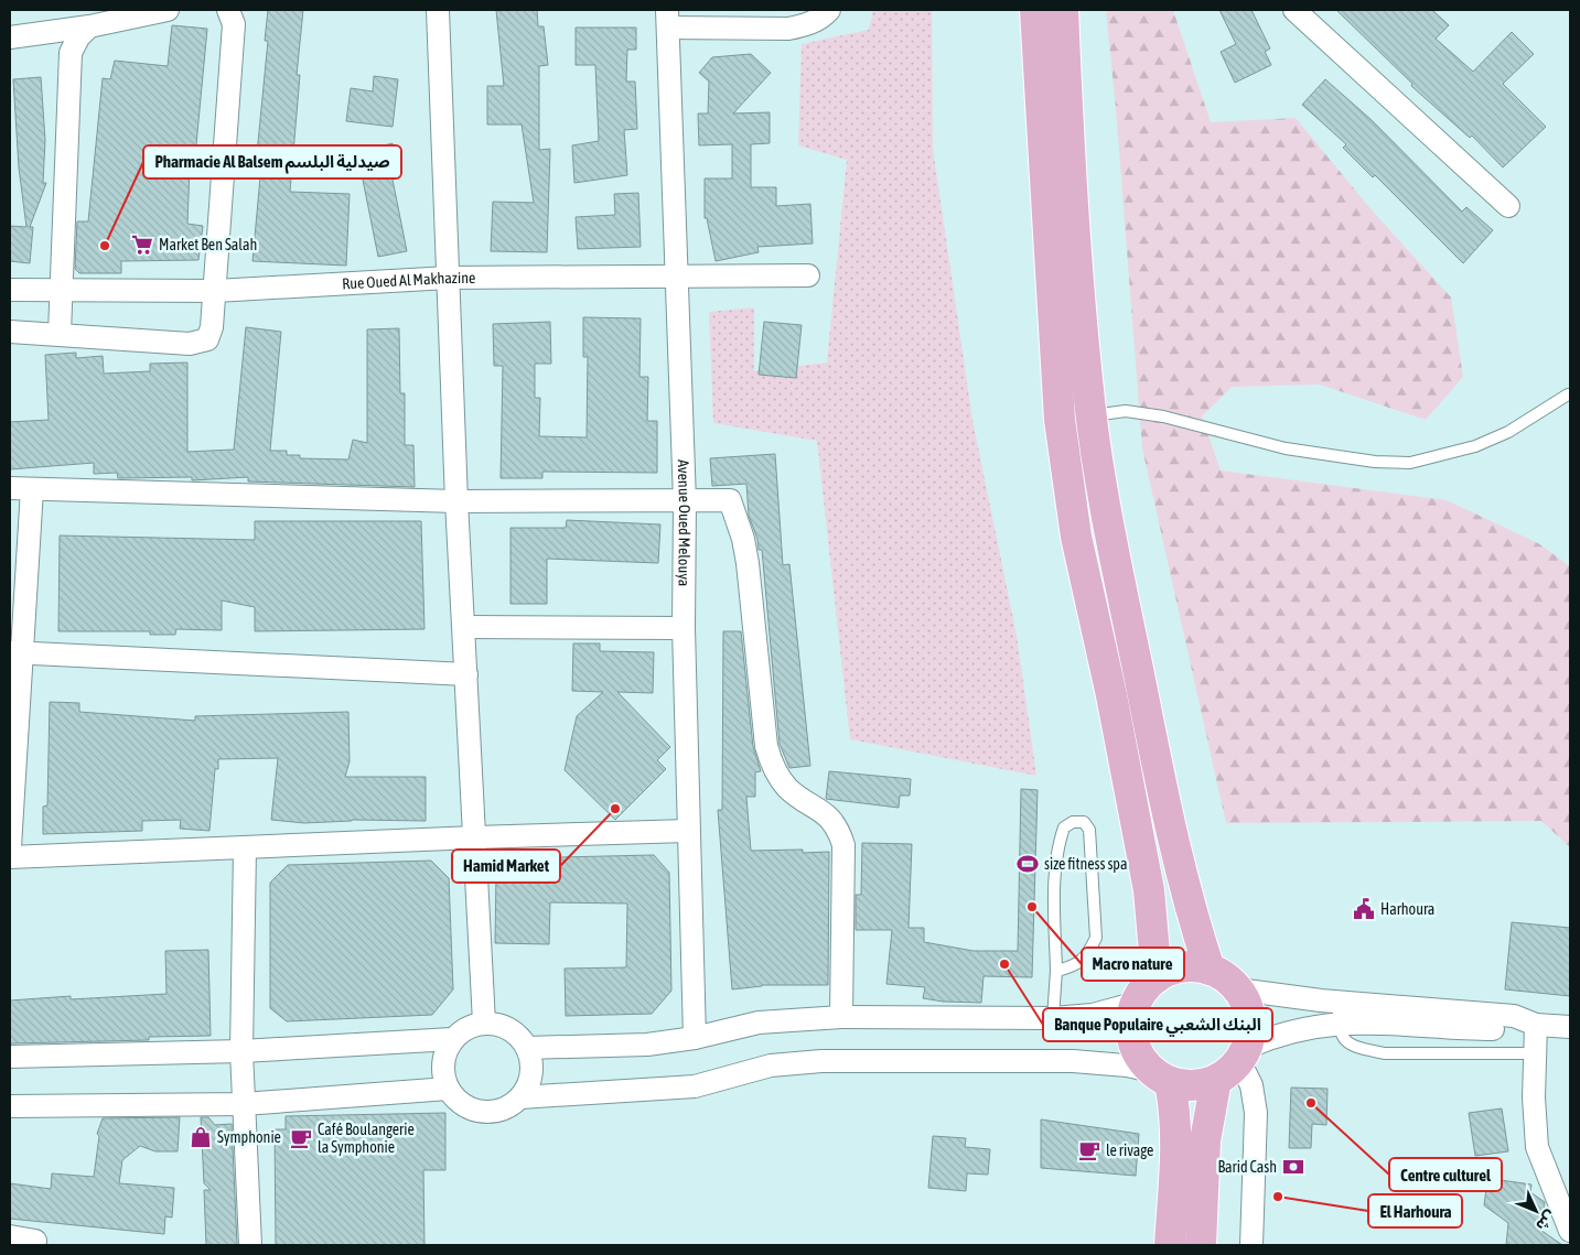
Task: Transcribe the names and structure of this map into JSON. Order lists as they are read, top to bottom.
{
  "streets": {
    "street": ["Rue Oued Al Makhazine", "Avenue Oued Melouya"]
  },
  "crossings": [
    ["Rue Oued Al Makhazine", "Avenue Oued Melouya"]
  ],
  "places": {
    "supermarket": ["Market Ben Salah"],
    "other": [
      "Pharmacie Al Balsem صيدلية البلسم",
      "Hamid Market",
      "Macro nature",
      "Banque Populaire البنك الشعبي",
      "Centre culturel",
      "El Harhoura"
    ],
    "sports": ["size fitness spa"],
    "public building": ["Harhoura"],
    "shop": ["Symphonie"],
    "cafe": ["Café Boulangerie la Symphonie", "le rivage"],
    "bank": ["Barid Cash"]
  },
  "north": "bottom right"
}
